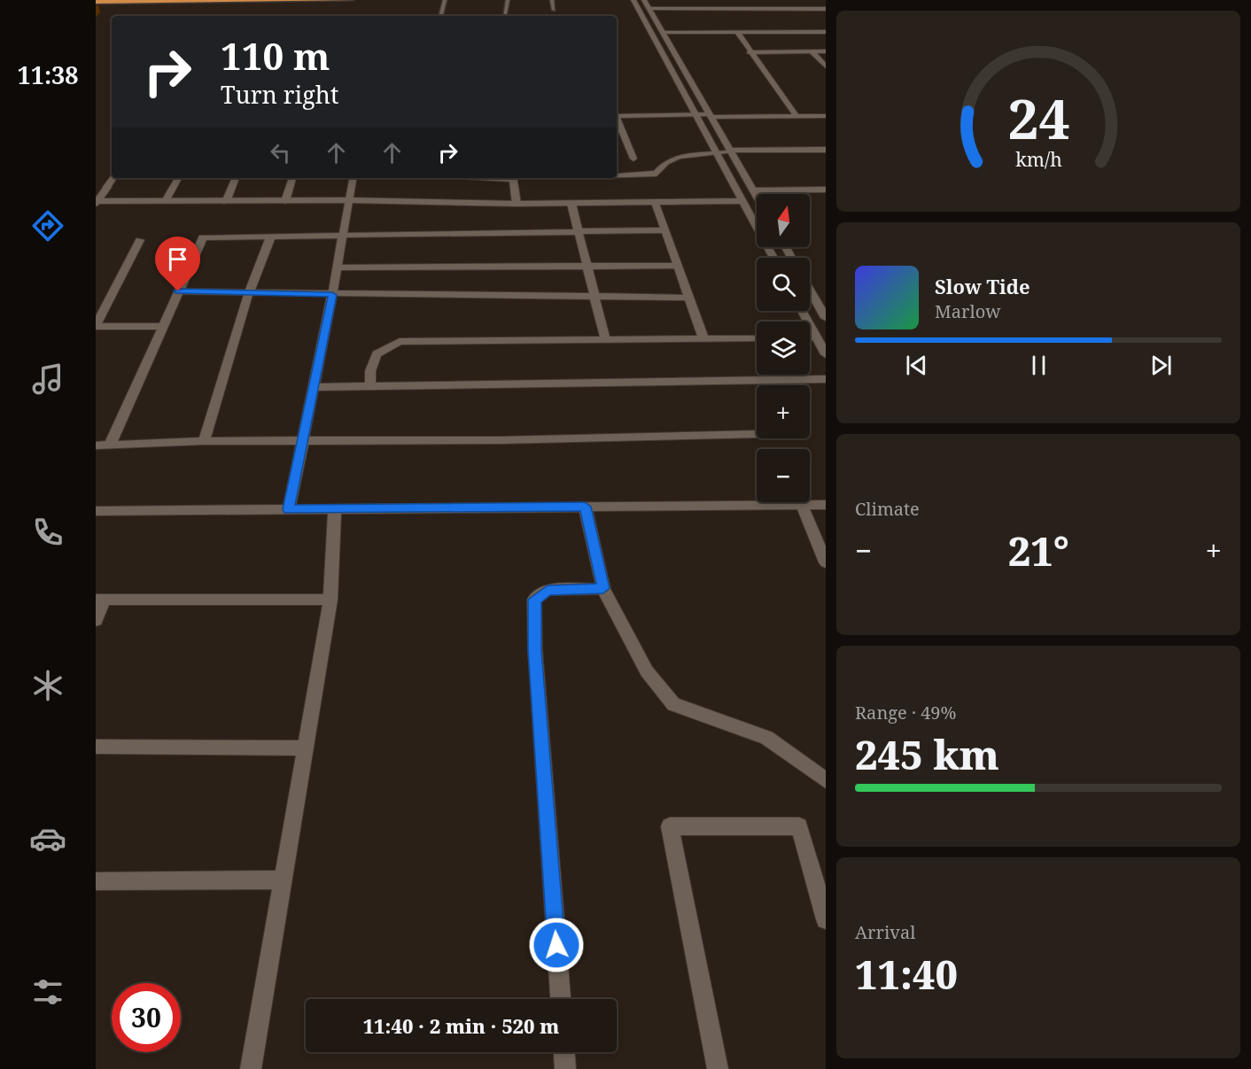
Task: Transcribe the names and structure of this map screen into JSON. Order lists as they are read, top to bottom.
{
  "north": "top",
  "page": {
    "tabs": "11:38",
    "turn": ["110 m", "Turn right"],
    "map_buttons": ["+", "−"],
    "song": ["Slow Tide", "Marlow"],
    "tile": [
      "Climate",
      ["Range · 49%", "245 km"],
      ["Arrival", "11:40"]
    ],
    "heat": ["−", "21°", "+"],
    "limit": "30",
    "trip": "11:40 · 2 min · 520 m",
    "gauge": ["24", "km/h"]
  }
}
